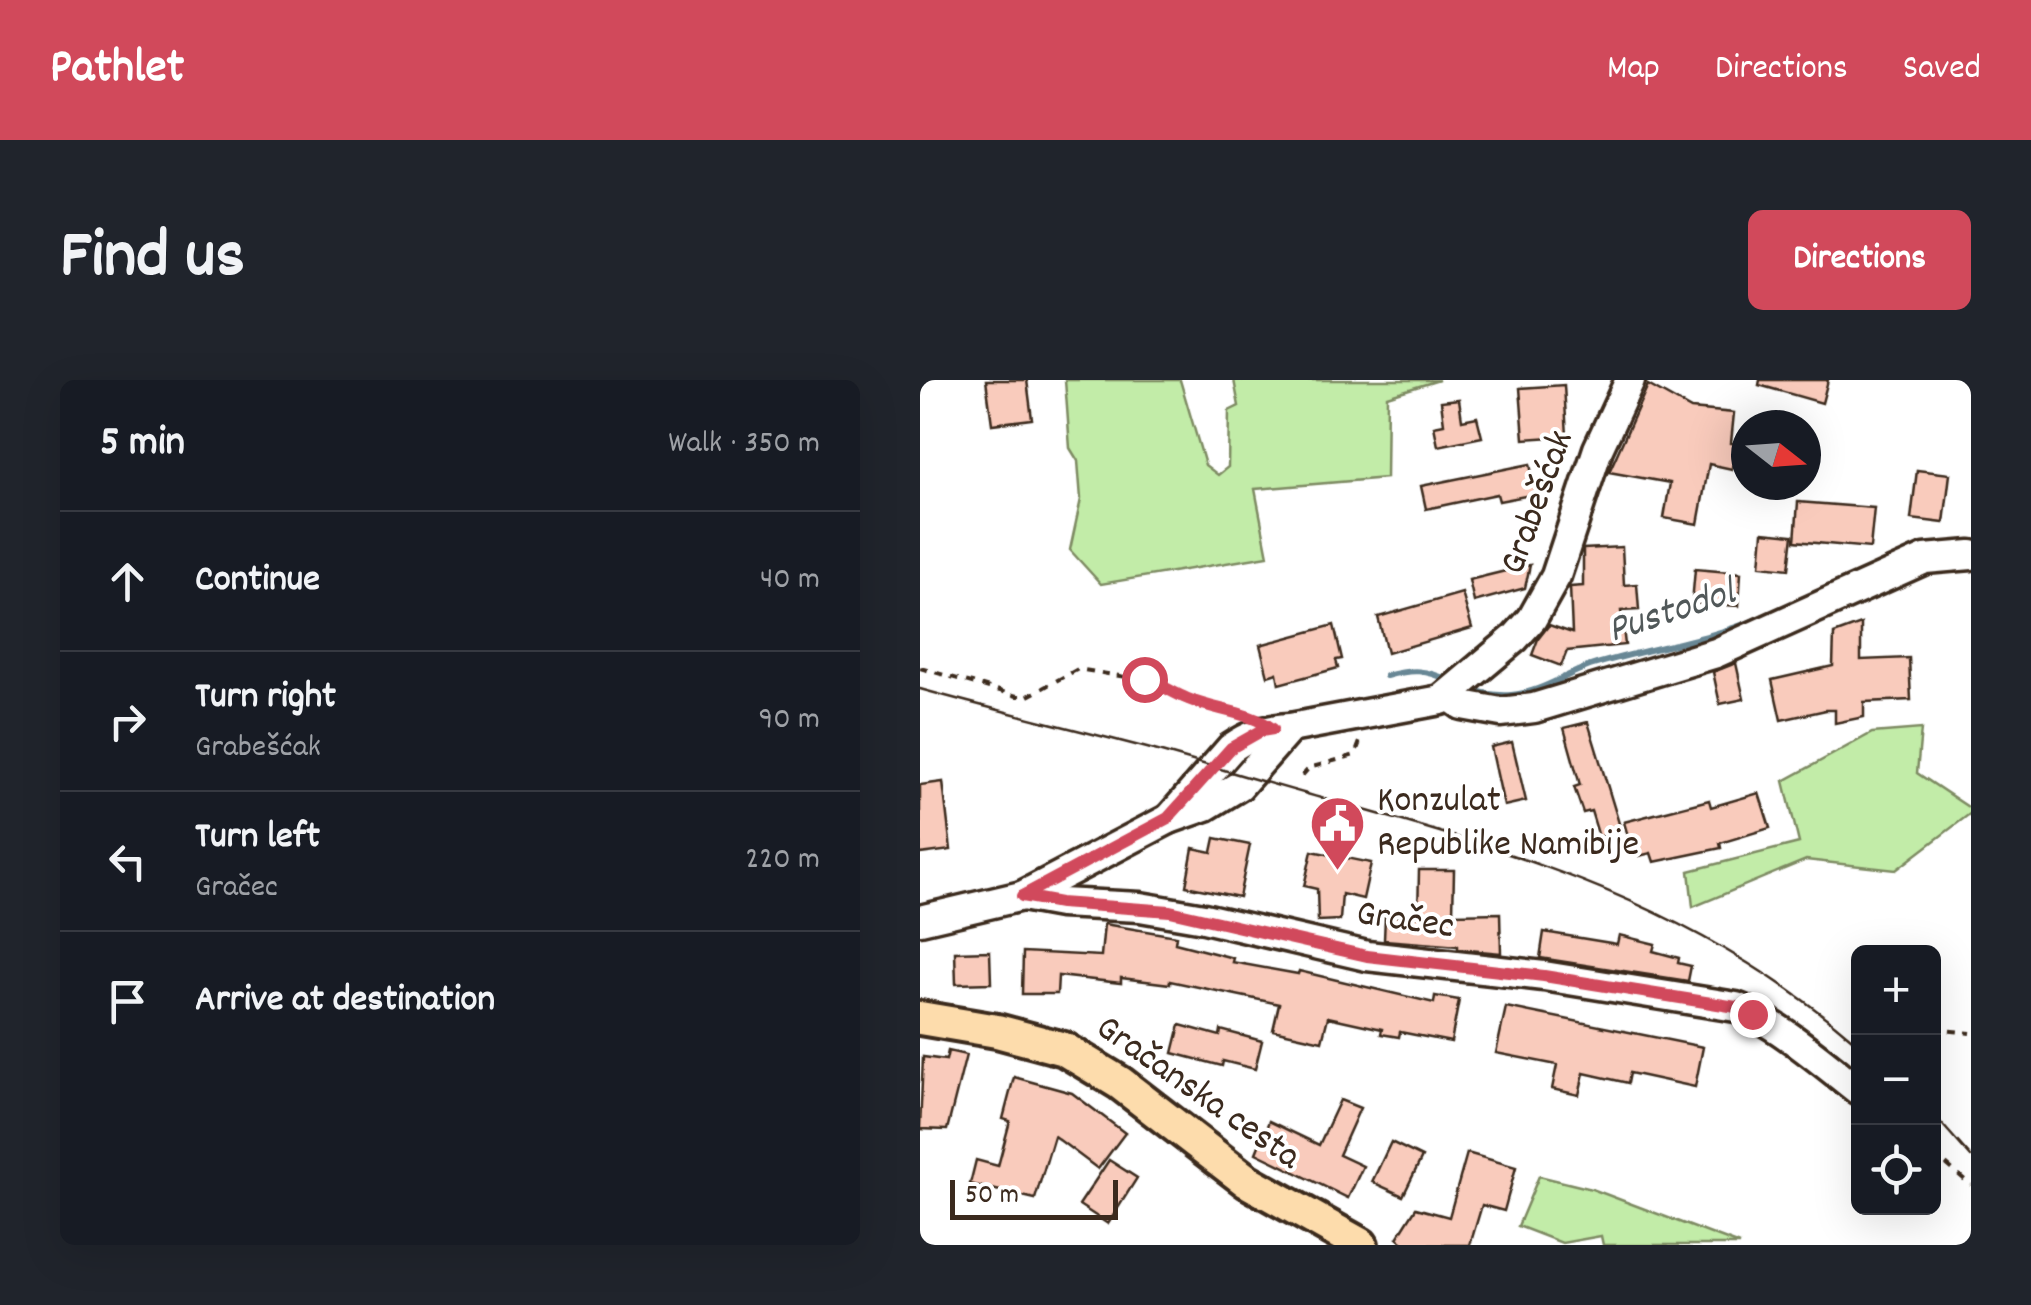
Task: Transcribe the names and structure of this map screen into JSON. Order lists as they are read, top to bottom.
{
  "streets": {
    "main road": ["Gračanska cesta"],
    "street": ["Grabešćak", "Gračec"]
  },
  "water": ["Pustodol"],
  "places": {
    "public building": ["Konzulat Republike Namibije"]
  },
  "scale_bar": "50 m",
  "north": "right",
  "page": {
    "header": "Pathlet",
    "nav": ["Map", "Directions", "Saved"],
    "title": "Find us",
    "buttons": "Directions",
    "heading": ["5 min", "Walk · 350 m"],
    "list": [
      ["Continue", "40 m"],
      ["Turn right", "Grabešćak", "90 m"],
      ["Turn left", "Gračec", "220 m"],
      "Arrive at destination"
    ],
    "map_buttons": ["+", "−"],
    "scale": "50 m"
  }
}
